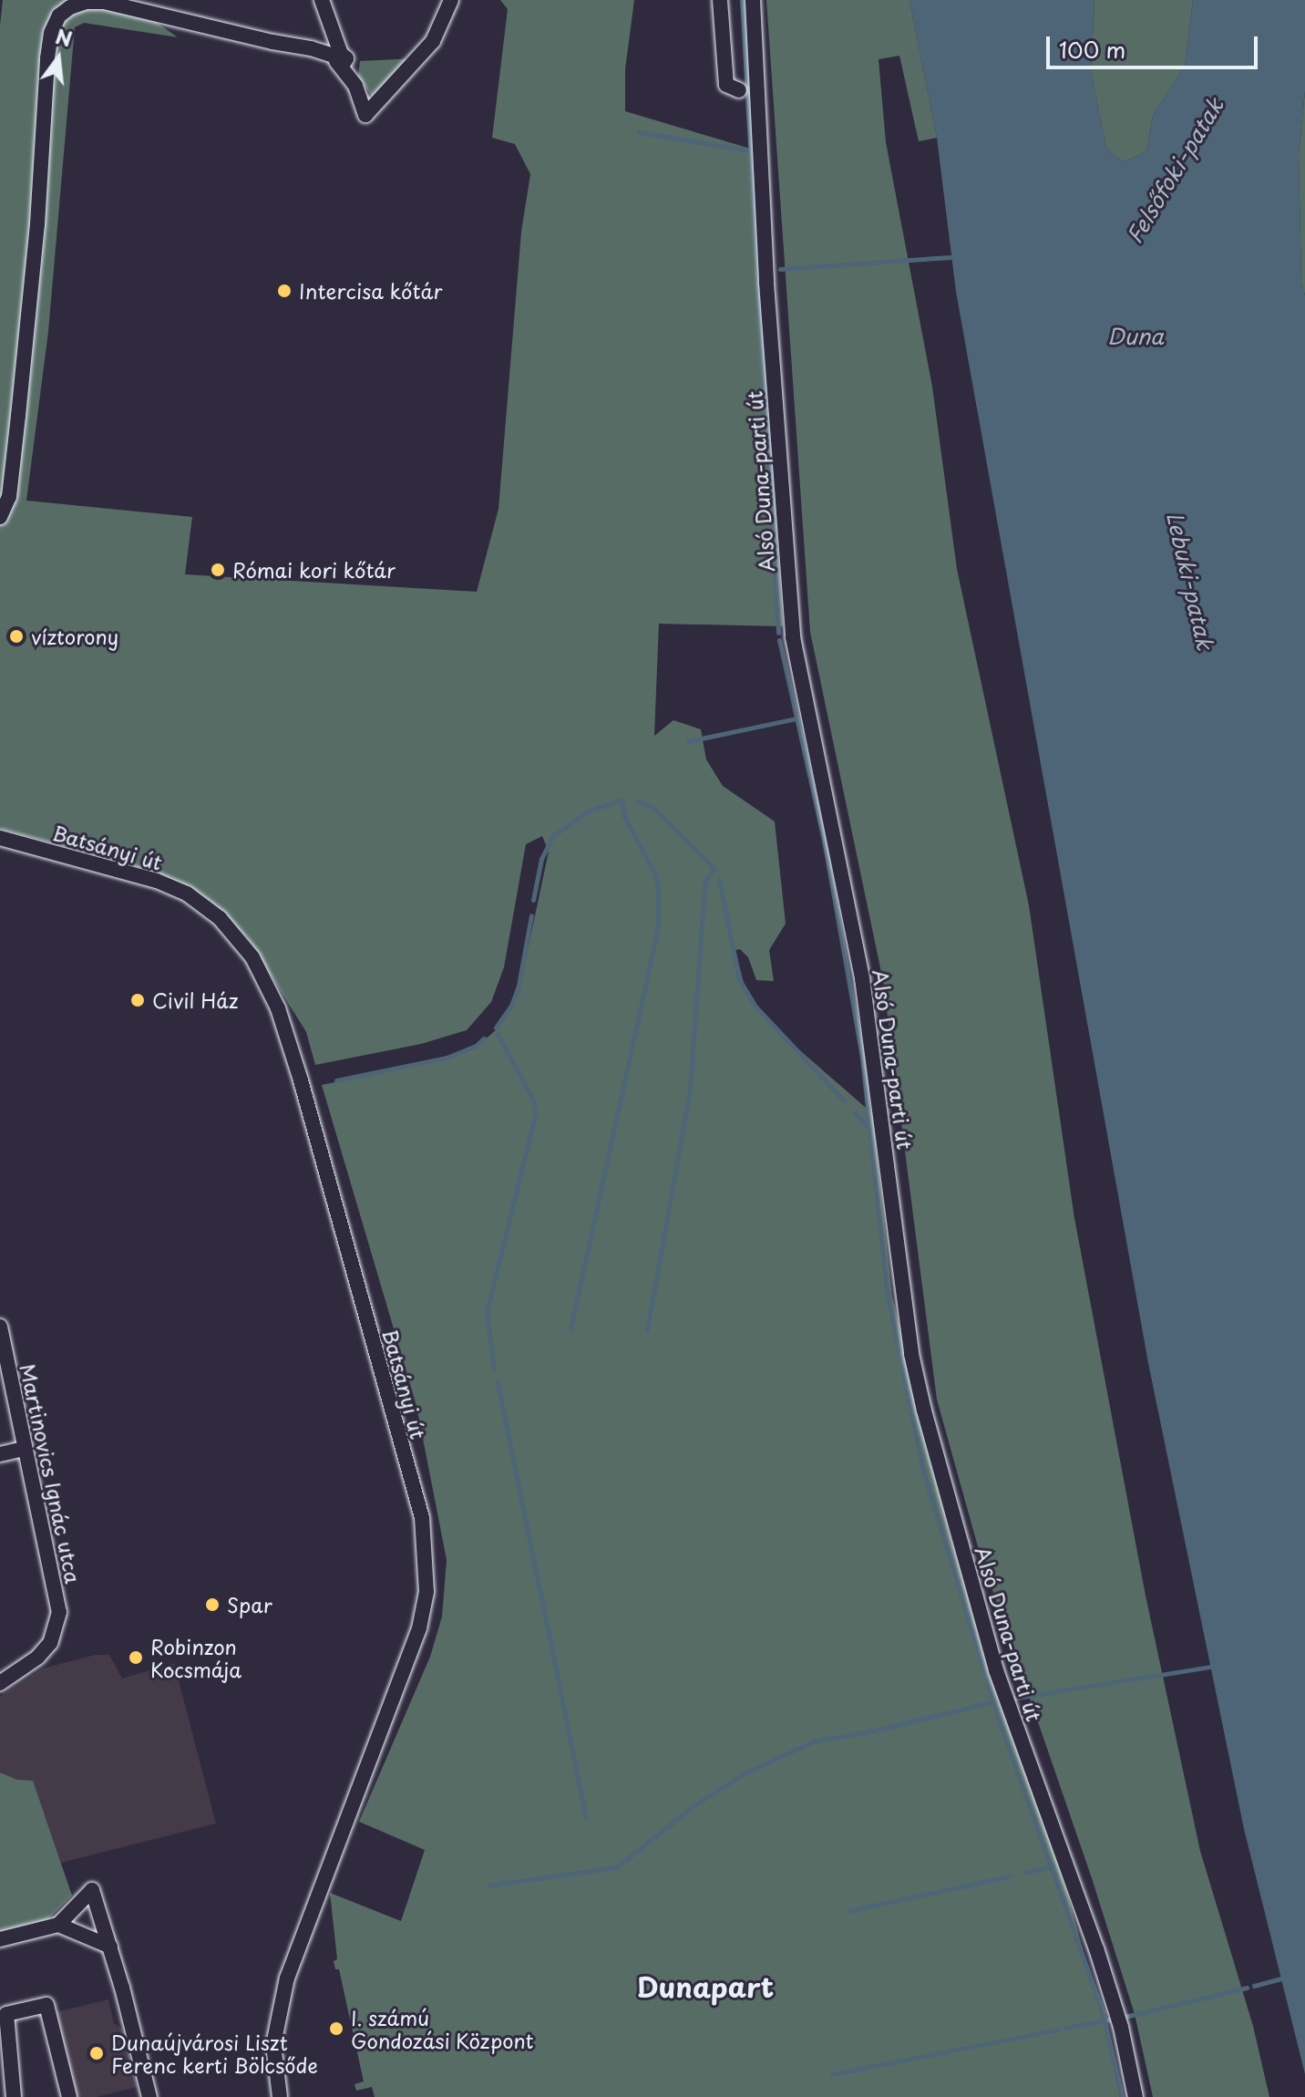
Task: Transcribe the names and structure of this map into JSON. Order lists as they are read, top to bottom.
{
  "streets": {
    "street": ["Alsó Duna-parti út", "Batsányi út", "Martinovics Ignác utca"]
  },
  "districts": ["Dunapart"],
  "water": ["Felsőfoki-patak", "Duna", "Lebuki-patak"],
  "places": [
    "Intercisa kőtár",
    "Római kori kőtár",
    "víztorony",
    "Civil Ház",
    "Spar",
    "Robinzon Kocsmája",
    "I. számú Gondozási Központ",
    "Dunaújvárosi Liszt Ferenc kerti Bölcsőde"
  ],
  "scale_bar": "100 m",
  "north": "top"
}
